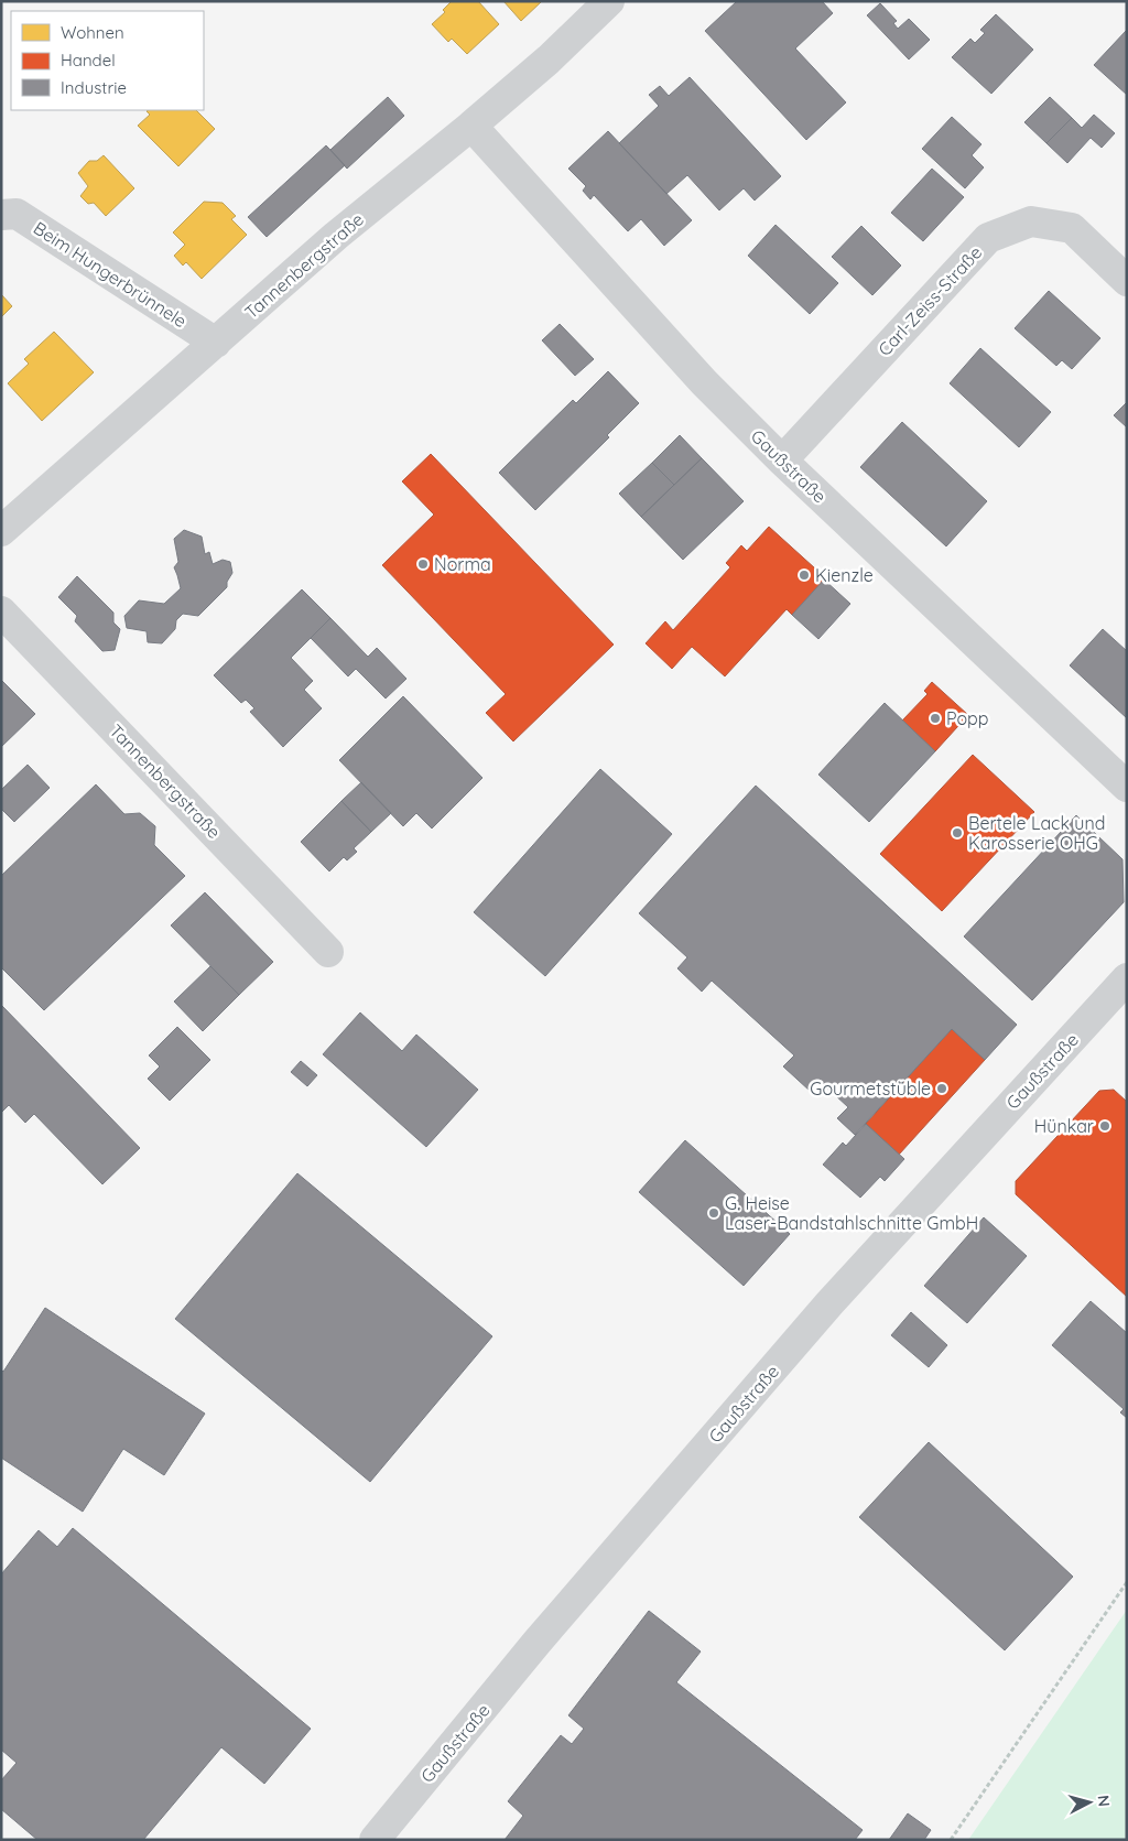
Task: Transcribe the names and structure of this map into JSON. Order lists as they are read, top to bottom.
{
  "streets": {
    "street": [
      "Tannenbergstraße",
      "Beim Hungerbrünnele",
      "Carl-Zeiss-Straße",
      "Gaußstraße"
    ]
  },
  "crossings": [
    ["Tannenbergstraße", "Beim Hungerbrünnele"],
    ["Tannenbergstraße", "Gaußstraße"],
    ["Carl-Zeiss-Straße", "Gaußstraße"]
  ],
  "places": [
    "Norma",
    "Kienzle",
    "Popp",
    "Bertele Lack und Karosserie OHG",
    "Gourmetstüble",
    "Hünkar",
    "G. Heise Laser-Bandstahlschnitte GmbH"
  ],
  "legend": ["Wohnen", "Handel", "Industrie"],
  "north": "right"
}
